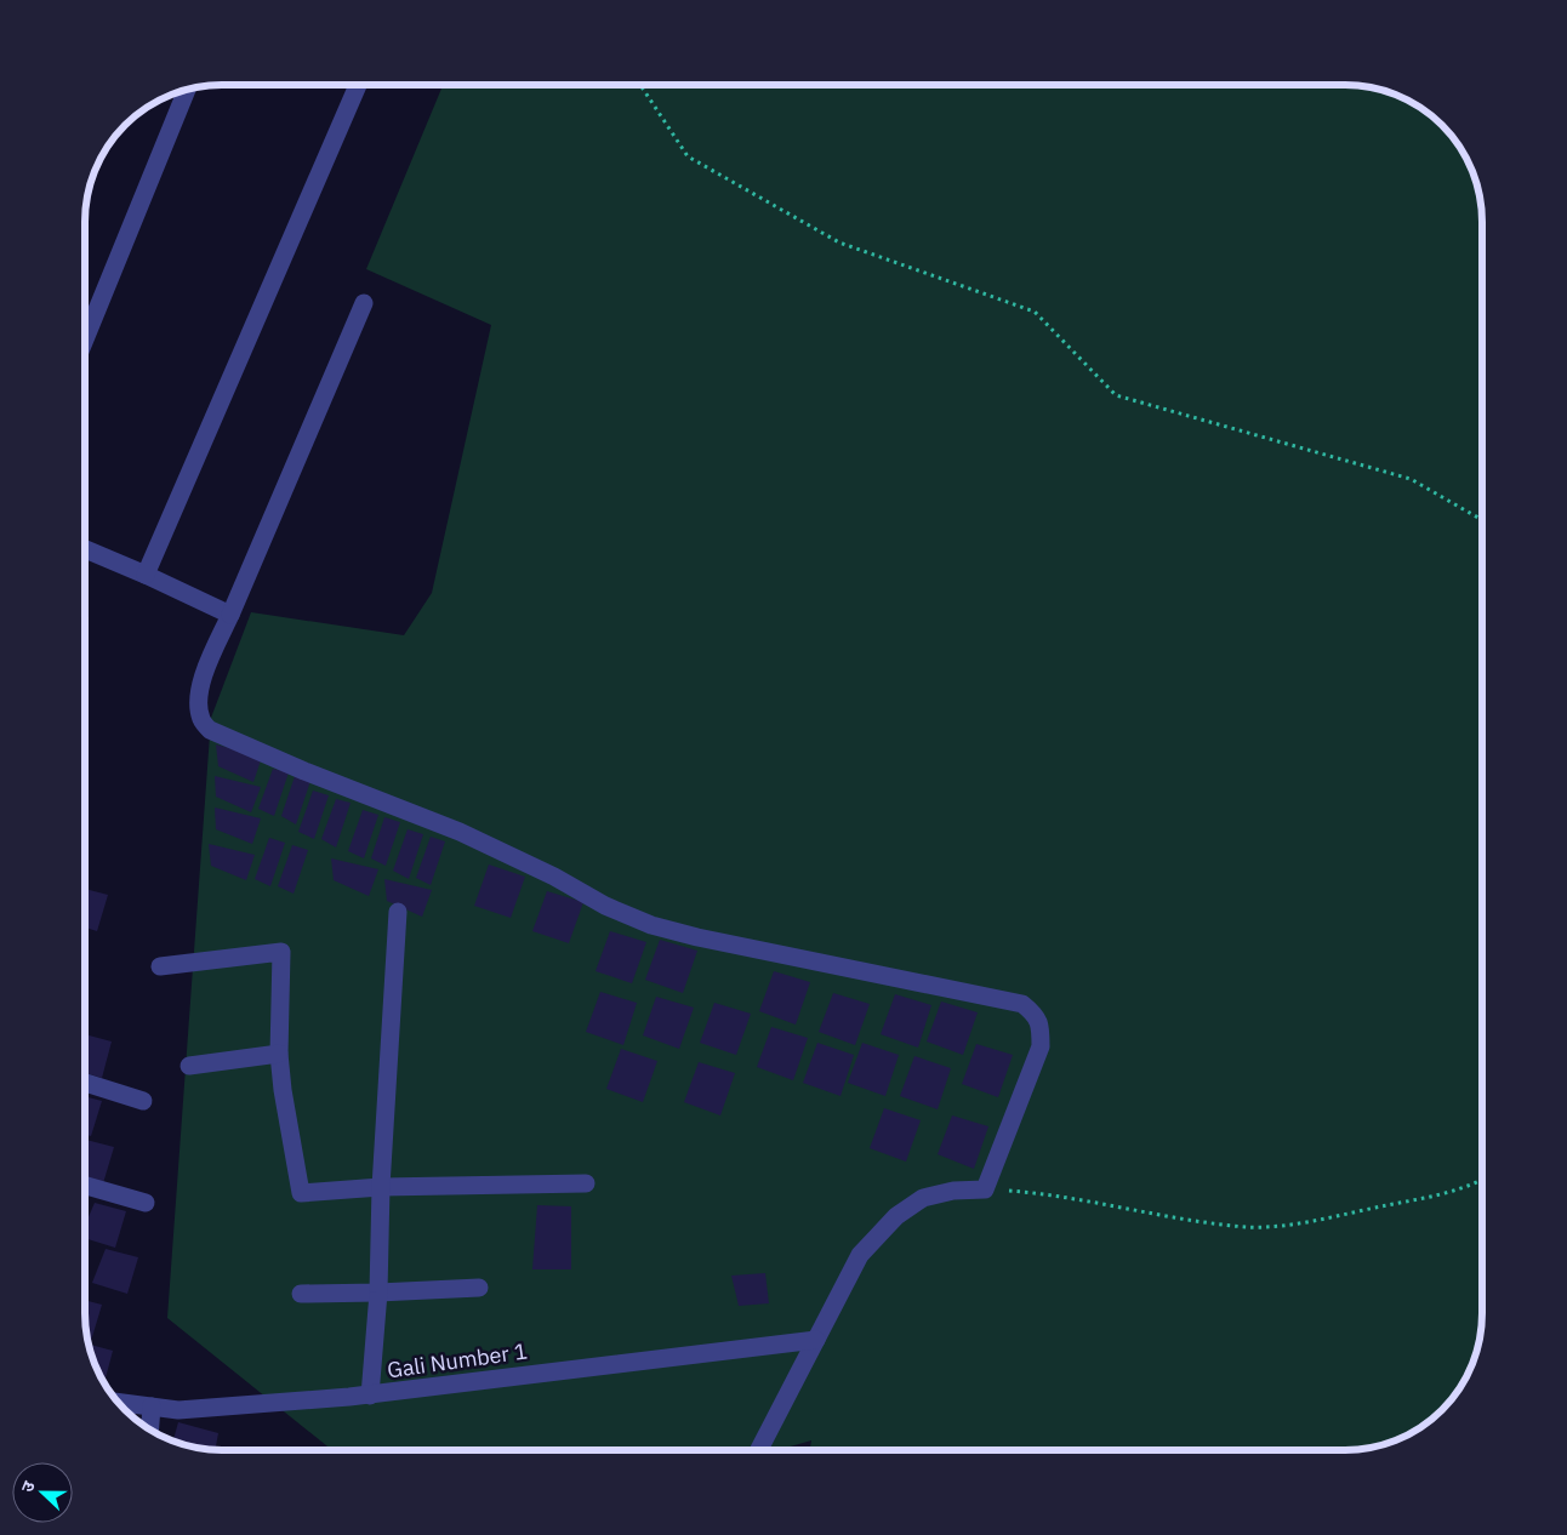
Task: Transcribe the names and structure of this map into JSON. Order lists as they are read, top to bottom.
{
  "streets": {
    "street": ["Gali Number 1"]
  },
  "north": "left"
}
